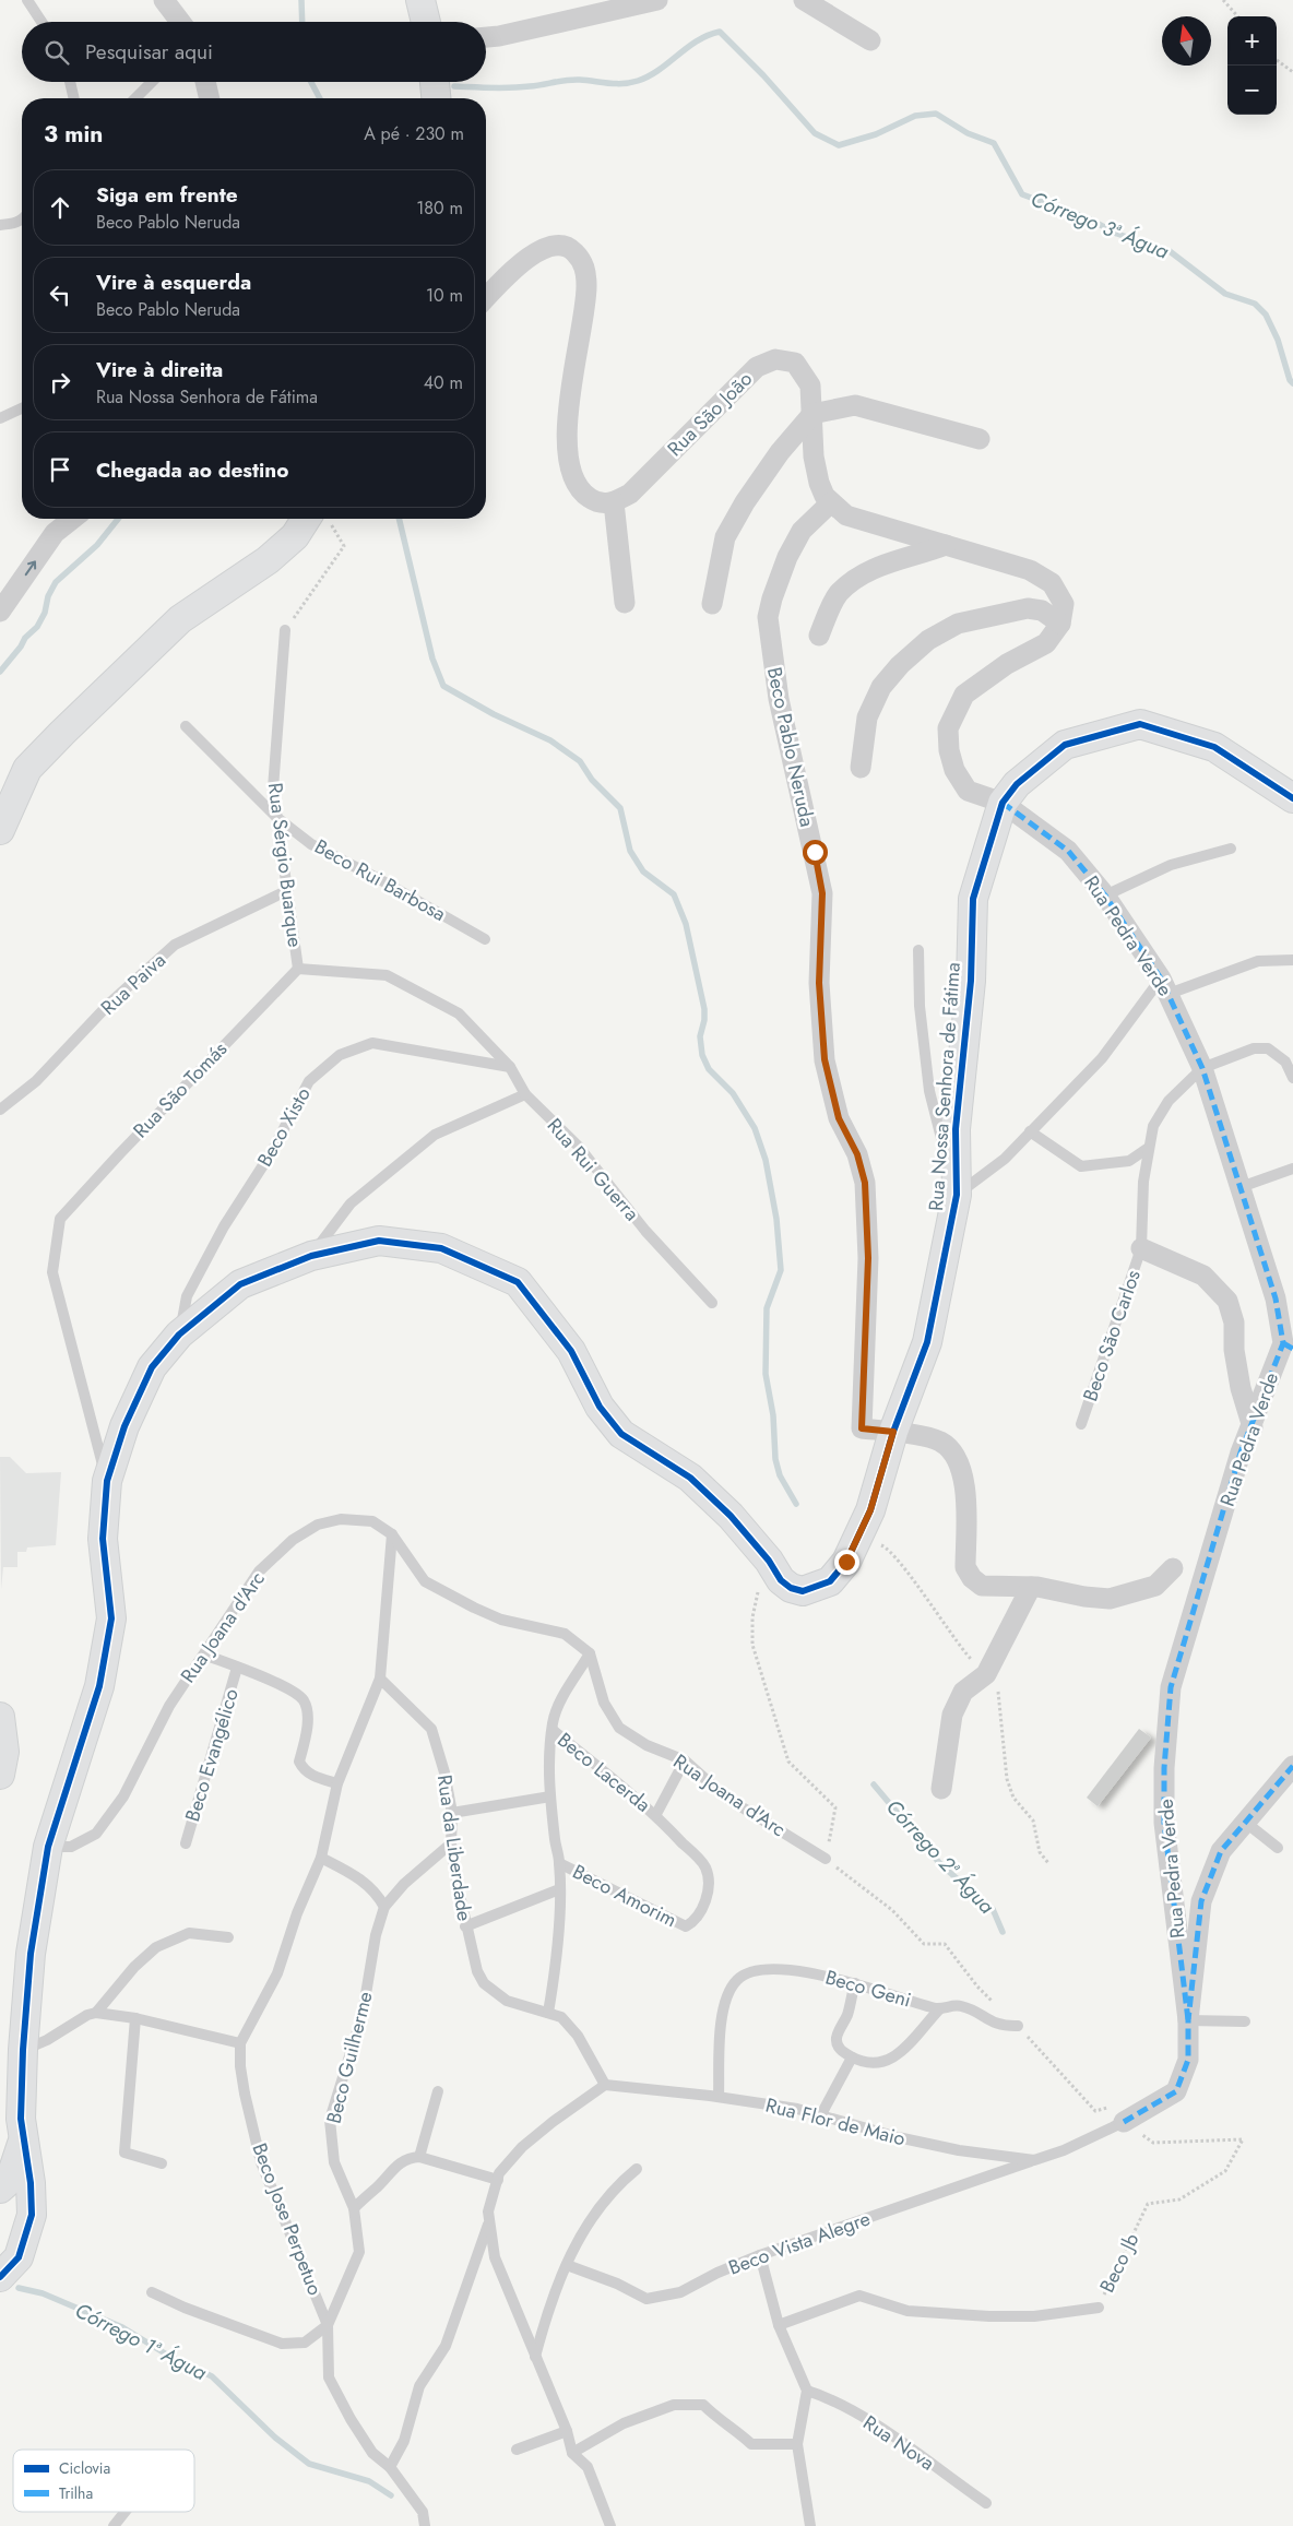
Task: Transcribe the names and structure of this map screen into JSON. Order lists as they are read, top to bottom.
{
  "streets": {
    "street": [
      "Rua São João",
      "Beco Pablo Neruda",
      "Rua Pedra Verde",
      "Rua Nossa Senhora de Fátima",
      "Beco São Carlos",
      "Rua Flor de Maio"
    ],
    "lane": [
      "Rua Sérgio Buarque",
      "Beco Rui Barbosa",
      "Rua Paiva",
      "Rua São Tomás",
      "Beco Xisto",
      "Rua Rui Guerra",
      "Rua Joana d'Arc",
      "Beco Evangélico",
      "Beco Lacerda",
      "Rua da Liberdade",
      "Beco Amorim",
      "Beco Geni",
      "Beco Guilherme",
      "Beco Jose Perpetuo",
      "Beco Vista Alegre",
      "Beco Jb",
      "Rua Nova"
    ]
  },
  "crossings": [
    ["Rua São João", "Beco Pablo Neruda"],
    ["Beco Pablo Neruda", "Rua Nossa Senhora de Fátima"],
    ["Rua Sérgio Buarque", "Beco Rui Barbosa"],
    ["Rua Sérgio Buarque", "Rua Paiva"],
    ["Rua Sérgio Buarque", "Rua São Tomás"],
    ["Rua Pedra Verde", "Rua Nossa Senhora de Fátima"],
    ["Rua Pedra Verde", "Beco São Carlos"],
    ["Rua Pedra Verde", "Rua Flor de Maio"],
    ["Rua Nossa Senhora de Fátima", "Rua São Tomás"],
    ["Rua Nossa Senhora de Fátima", "Beco Xisto"],
    ["Rua Nossa Senhora de Fátima", "Rua Joana d'Arc"],
    ["Beco Lacerda", "Beco Amorim"],
    ["Rua da Liberdade", "Beco Amorim"],
    ["Rua da Liberdade", "Beco Guilherme"],
    ["Rua da Liberdade", "Rua Flor de Maio"],
    ["Beco Geni", "Rua Flor de Maio"],
    ["Beco Guilherme", "Beco Jose Perpetuo"],
    ["Rua Flor de Maio", "Beco Vista Alegre"],
    ["Rua Flor de Maio", "Beco Jb"]
  ],
  "water": ["Córrego 3ª Água", "Córrego 2ª Água", "Córrego 1ª Água"],
  "legend": ["Ciclovia", "Trilha"],
  "north": "top",
  "page": {
    "map_buttons": ["+", "−"],
    "search": "Pesquisar aqui",
    "heading": ["3 min", "A pé · 230 m"],
    "list": [
      ["Siga em frente", "Beco Pablo Neruda", "180 m"],
      ["Vire à esquerda", "Beco Pablo Neruda", "10 m"],
      ["Vire à direita", "Rua Nossa Senhora de Fátima", "40 m"],
      "Chegada ao destino"
    ]
  }
}
